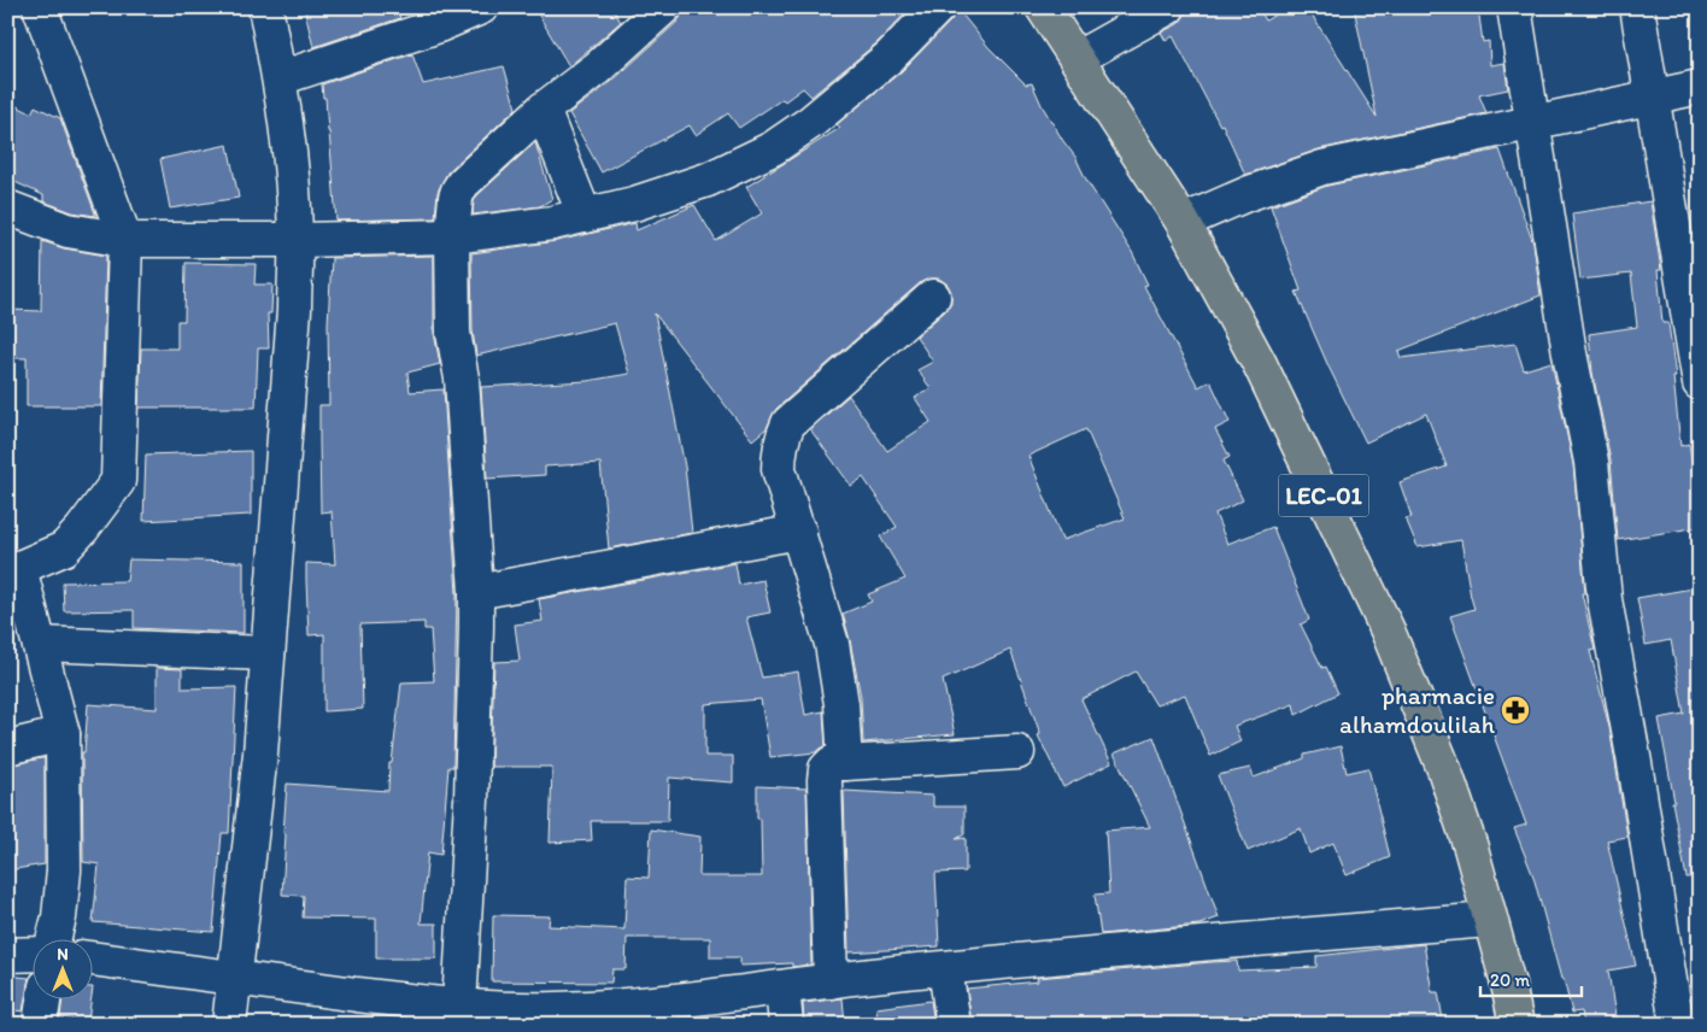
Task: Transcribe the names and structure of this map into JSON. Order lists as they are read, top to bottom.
{
  "streets": {
    "highway": ["LEC-01"]
  },
  "places": {
    "pharmacy": ["pharmacie alhamdoulilah"]
  },
  "scale_bar": "20 m",
  "north": "top"
}
